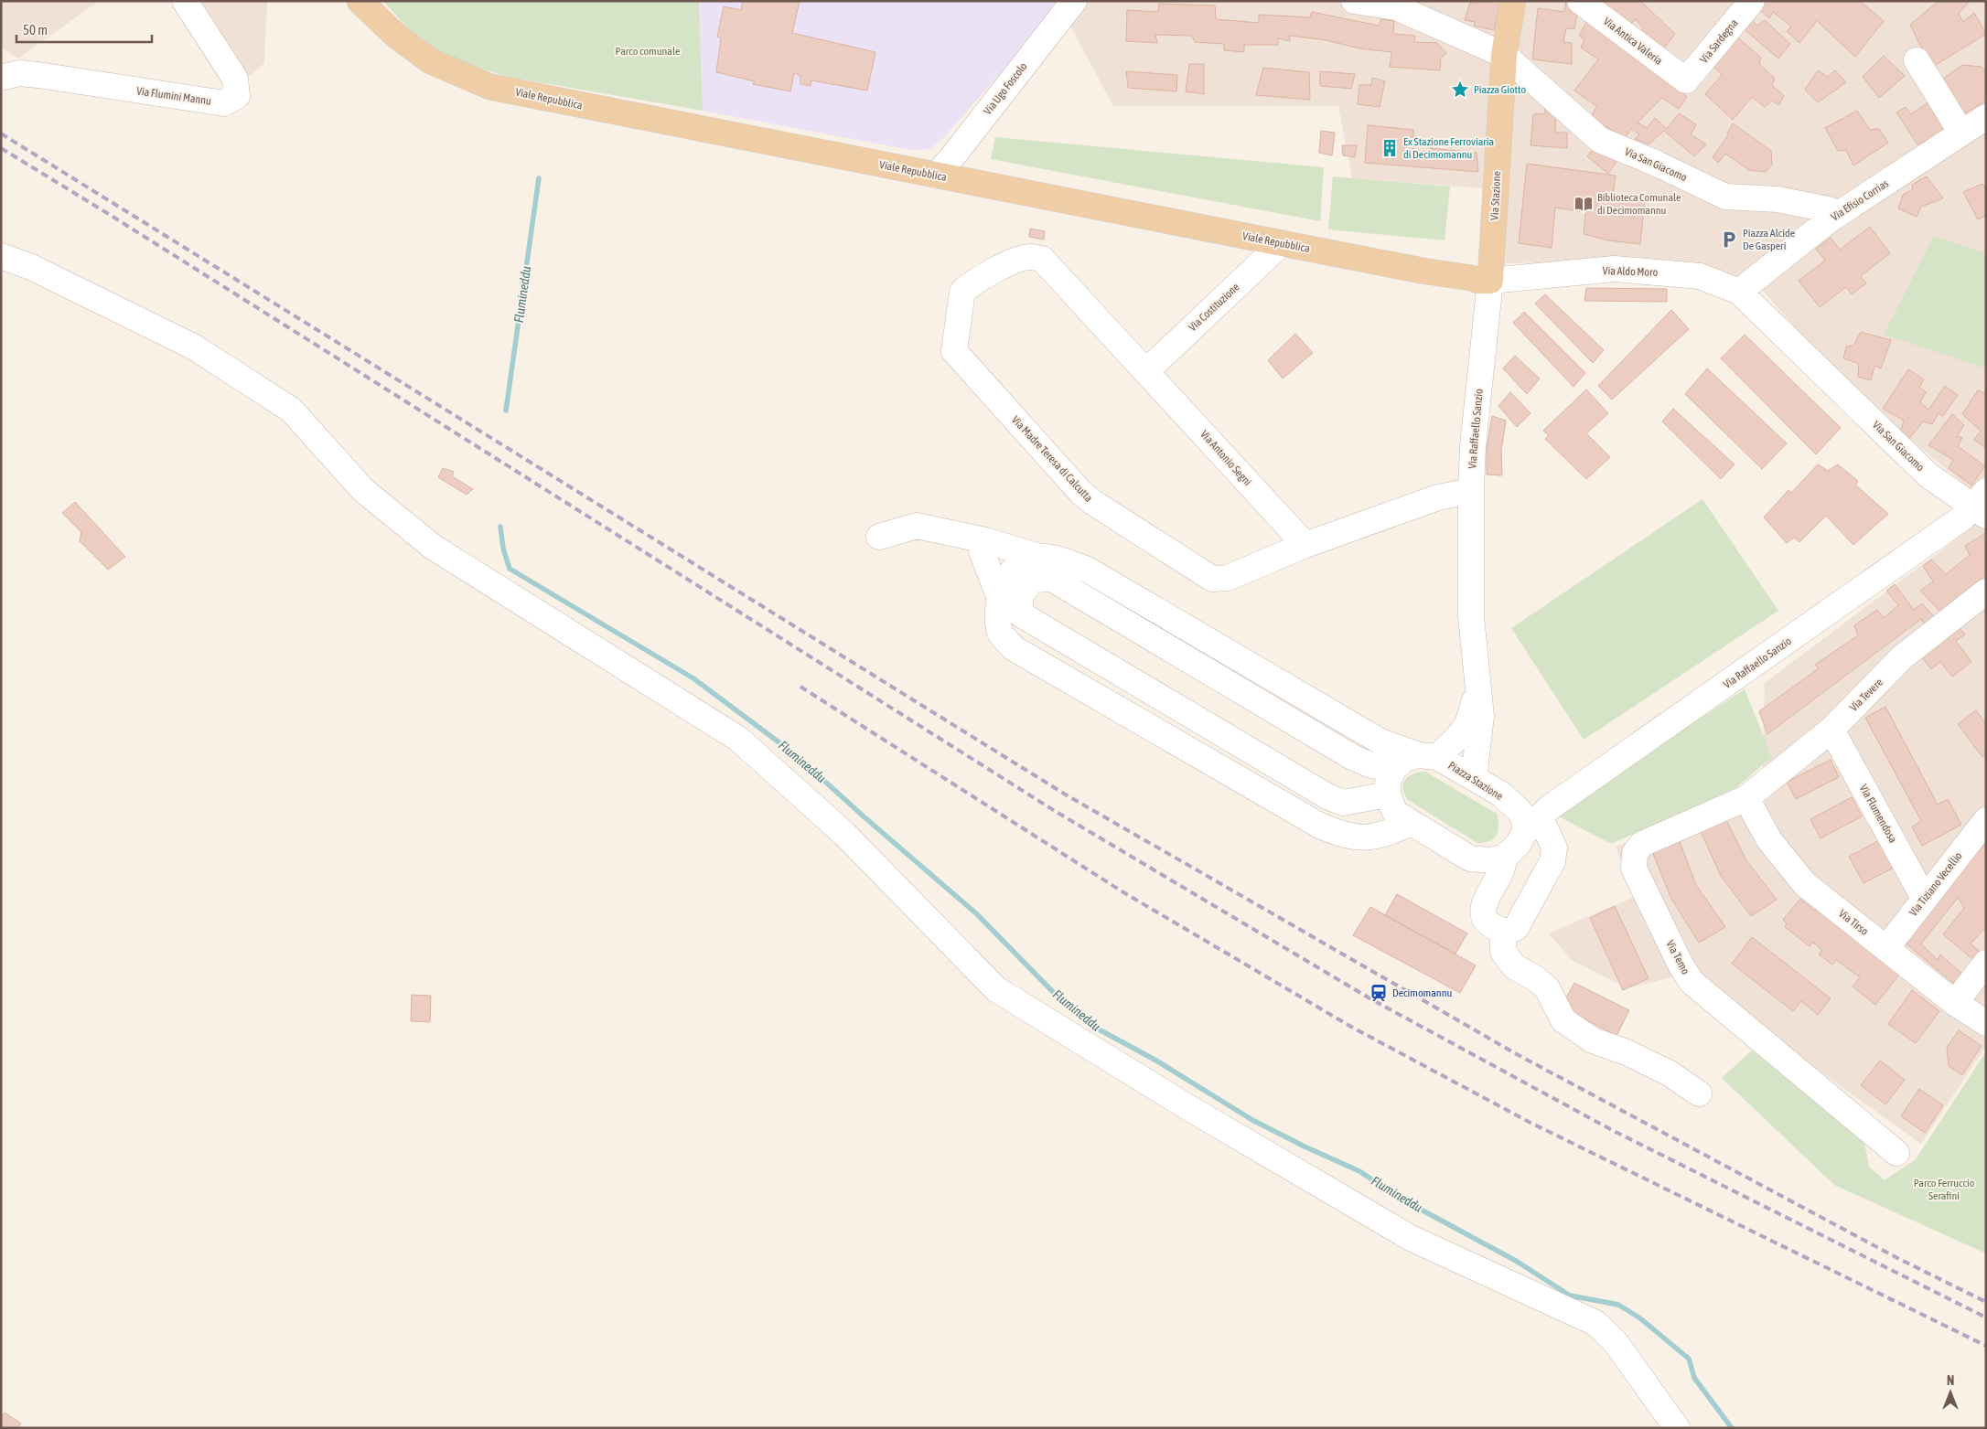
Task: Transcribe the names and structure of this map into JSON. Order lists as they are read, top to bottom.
{
  "streets": {
    "main road": ["Viale Repubblica", "Via Stazione"],
    "street": [
      "Via Antica Valeria",
      "Via Sardegna",
      "Via Ugo Foscolo",
      "Via Flumini Mannu",
      "Via San Giacomo",
      "Via Efisio Corrias",
      "Via Aldo Moro",
      "Via Costituzione",
      "Via Raffaello Sanzio",
      "Via Antonio Segni",
      "Via Madre Teresa di Calcutta",
      "Via Tevere",
      "Piazza Stazione",
      "Via Flumendosa",
      "Via Tiziano Vecellio",
      "Via Tirso",
      "Via Temo"
    ]
  },
  "crossings": [
    ["Via Antica Valeria", "Via Sardegna"],
    ["Via Ugo Foscolo", "Viale Repubblica"],
    ["Viale Repubblica", "Via Stazione"],
    ["Viale Repubblica", "Via Aldo Moro"],
    ["Viale Repubblica", "Via Costituzione"],
    ["Viale Repubblica", "Via Raffaello Sanzio"],
    ["Via San Giacomo", "Via Stazione"],
    ["Via San Giacomo", "Via Efisio Corrias"],
    ["Via San Giacomo", "Via Aldo Moro"],
    ["Via San Giacomo", "Via Raffaello Sanzio"],
    ["Via Stazione", "Via Aldo Moro"],
    ["Via Stazione", "Via Raffaello Sanzio"],
    ["Via Efisio Corrias", "Via Aldo Moro"],
    ["Via Aldo Moro", "Via Raffaello Sanzio"],
    ["Via Costituzione", "Via Antonio Segni"],
    ["Via Costituzione", "Via Madre Teresa di Calcutta"],
    ["Via Raffaello Sanzio", "Via Madre Teresa di Calcutta"],
    ["Via Raffaello Sanzio", "Piazza Stazione"],
    ["Via Antonio Segni", "Via Madre Teresa di Calcutta"],
    ["Via Tevere", "Via Flumendosa"],
    ["Via Tevere", "Via Tirso"],
    ["Via Tevere", "Via Temo"],
    ["Via Flumendosa", "Via Tiziano Vecellio"],
    ["Via Tiziano Vecellio", "Via Tirso"],
    ["Via Tirso", "Via Temo"]
  ],
  "water": ["Flumineddu"],
  "parks": ["Parco comunale", "Parco Ferruccio Serafini"],
  "places": {
    "place": ["Piazza Giotto"],
    "building": ["Ex Stazione Ferroviaria di Decimomannu"],
    "library": ["Biblioteca Comunale di Decimomannu"],
    "parking": ["Piazza Alcide De Gasperi"],
    "station": ["Decimomannu"]
  },
  "scale_bar": "50 m",
  "north": "top"
}
